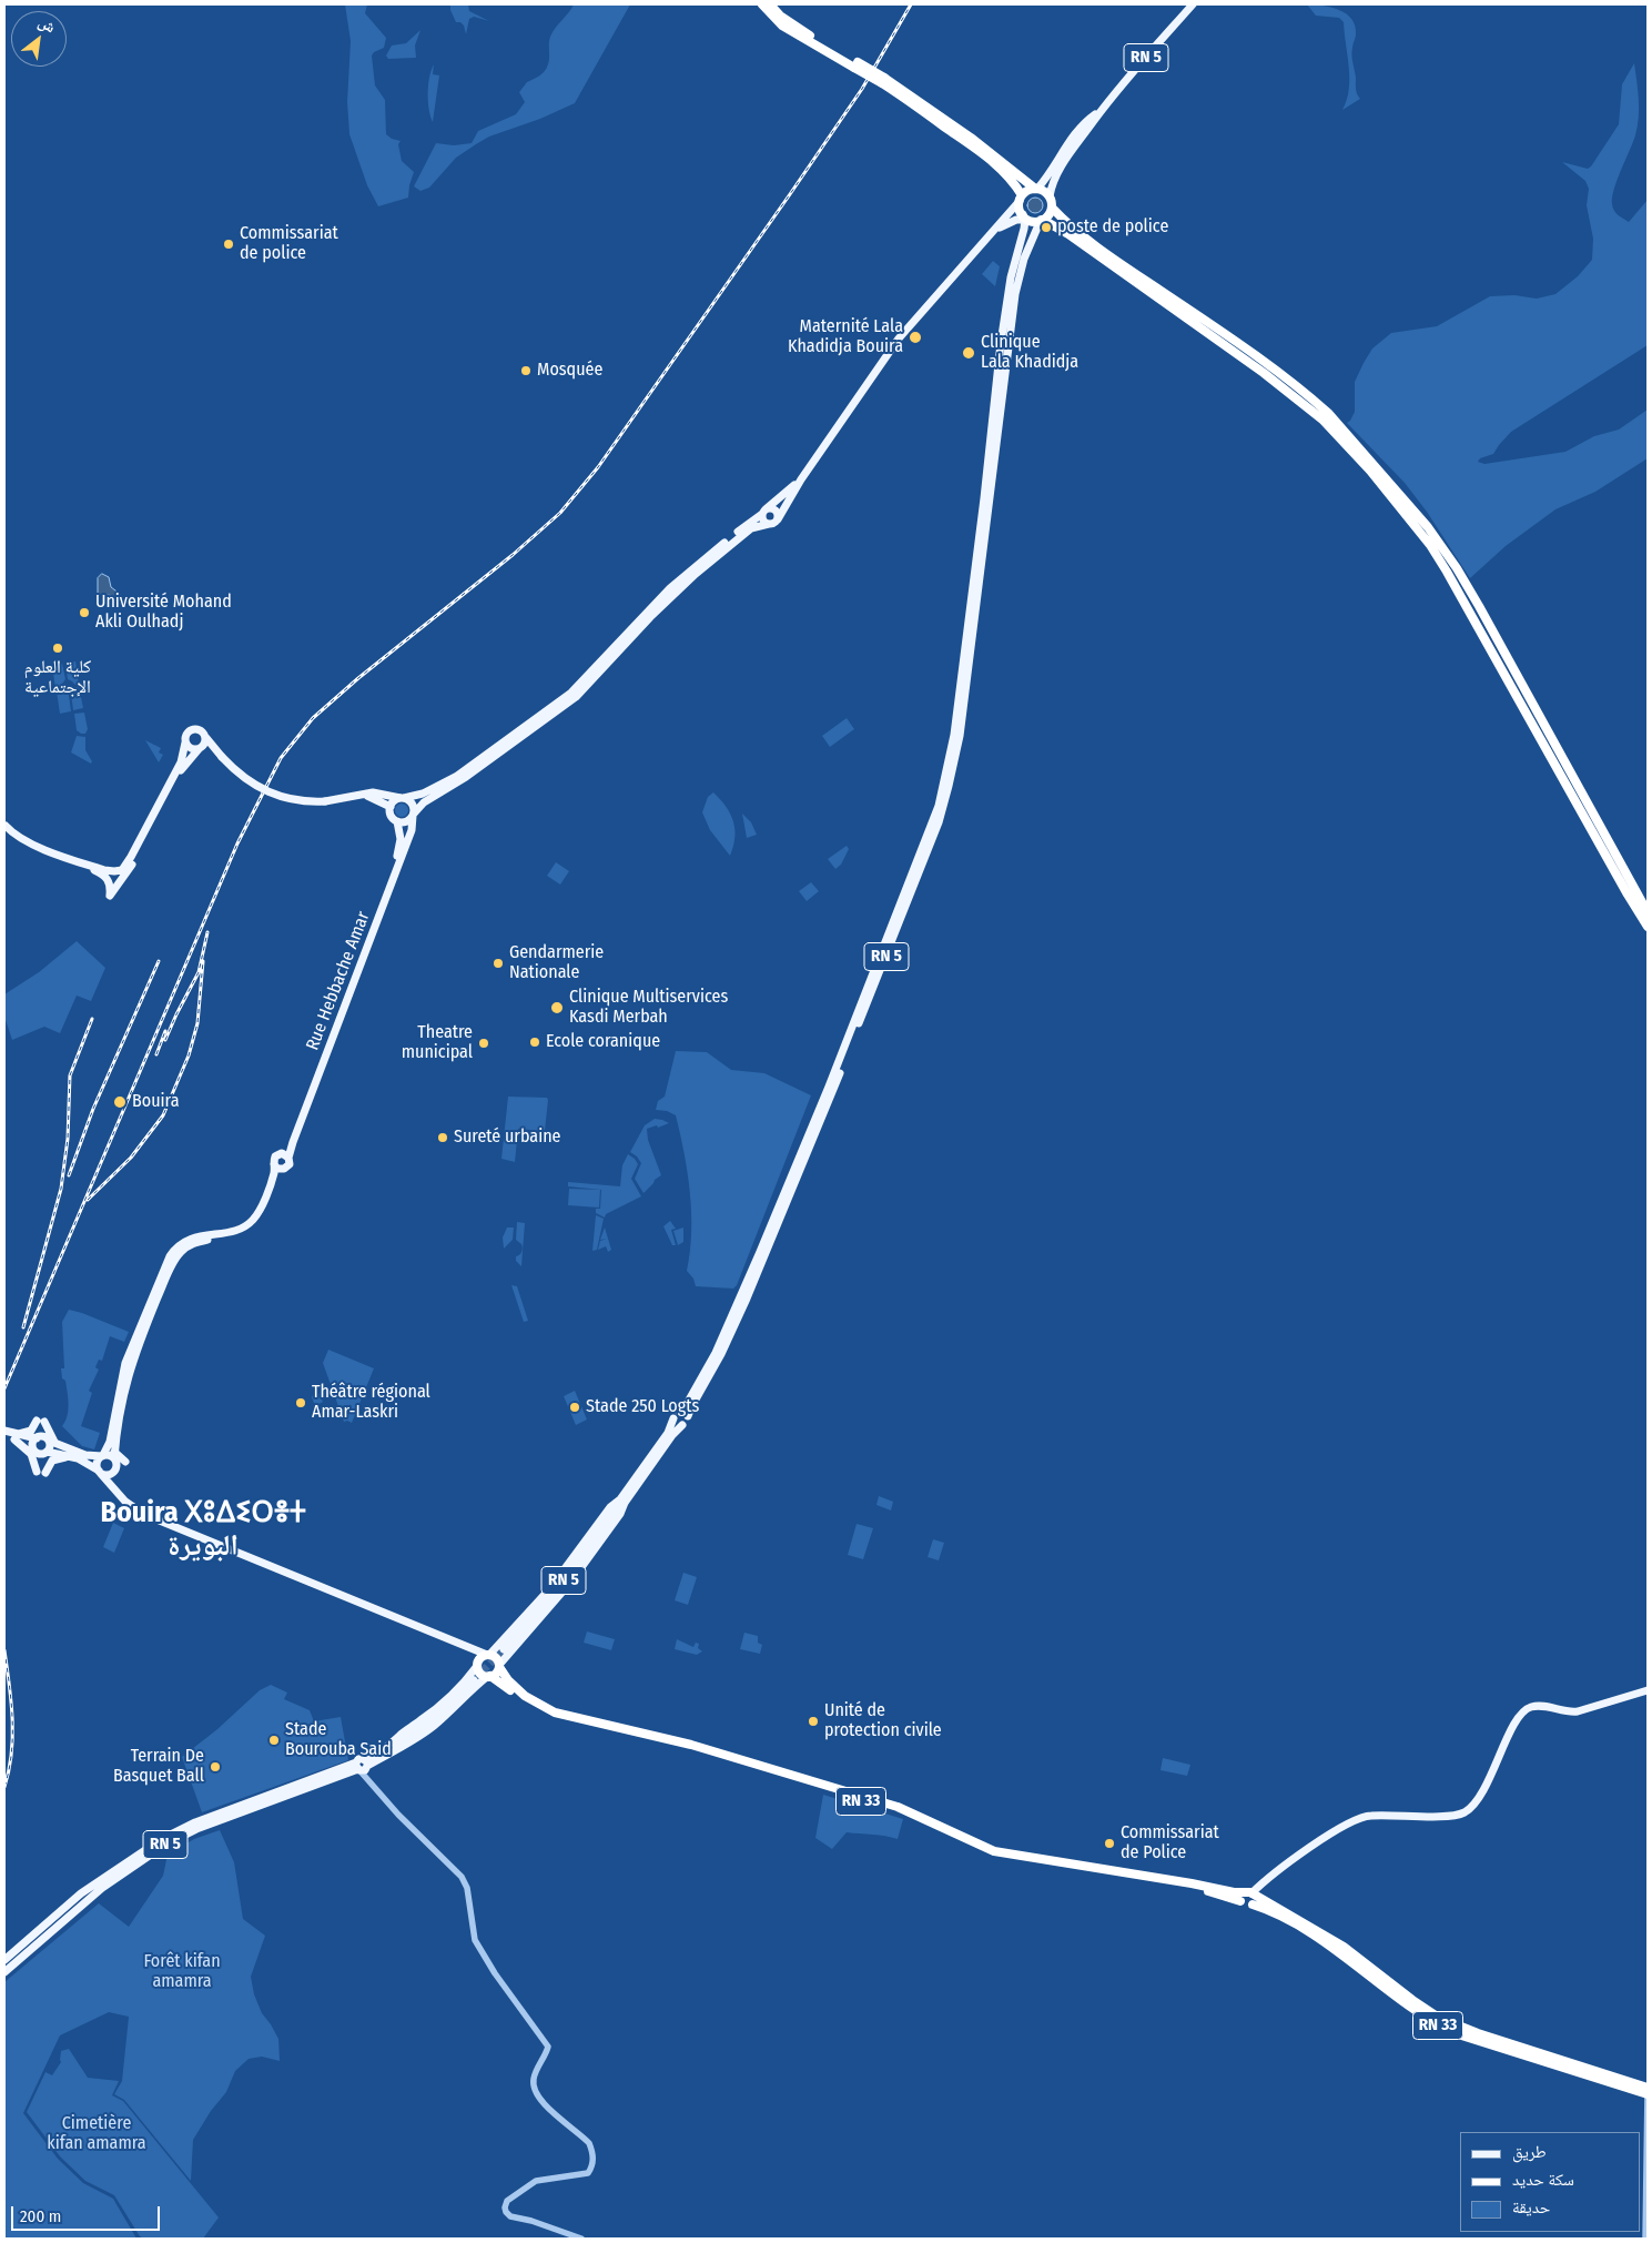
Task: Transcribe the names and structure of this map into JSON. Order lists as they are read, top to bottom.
{
  "streets": {
    "highway": ["RN 33"],
    "main road": ["RN 5", "Rue Hebbache Amar"]
  },
  "districts": ["Bouira ⵝⵓⵠⵉⵔⴻⵜ البويرة"],
  "parks": ["Forêt kifan amamra", "Cimetière kifan amamra"],
  "places": [
    "poste de police",
    "Commissariat de police",
    "Maternité Lala Khadidja Bouira",
    "Clinique Lala Khadidja",
    "Mosquée",
    "Université Mohand Akli Oulhadj",
    "كلية العلوم الإجتماعية",
    "Gendarmerie Nationale",
    "Clinique Multiservices Kasdi Merbah",
    "Ecole coranique",
    "Theatre municipal",
    "Bouira",
    "Sureté urbaine",
    "Théâtre régional Amar-Laskri",
    "Stade 250 Logts",
    "Unité de protection civile",
    "Stade Bourouba Said",
    "Terrain De Basquet Ball",
    "Commissariat de Police"
  ],
  "legend": ["طريق", "سكة حديد", "حديقة"],
  "scale_bar": "200 m",
  "north": "top right"
}
